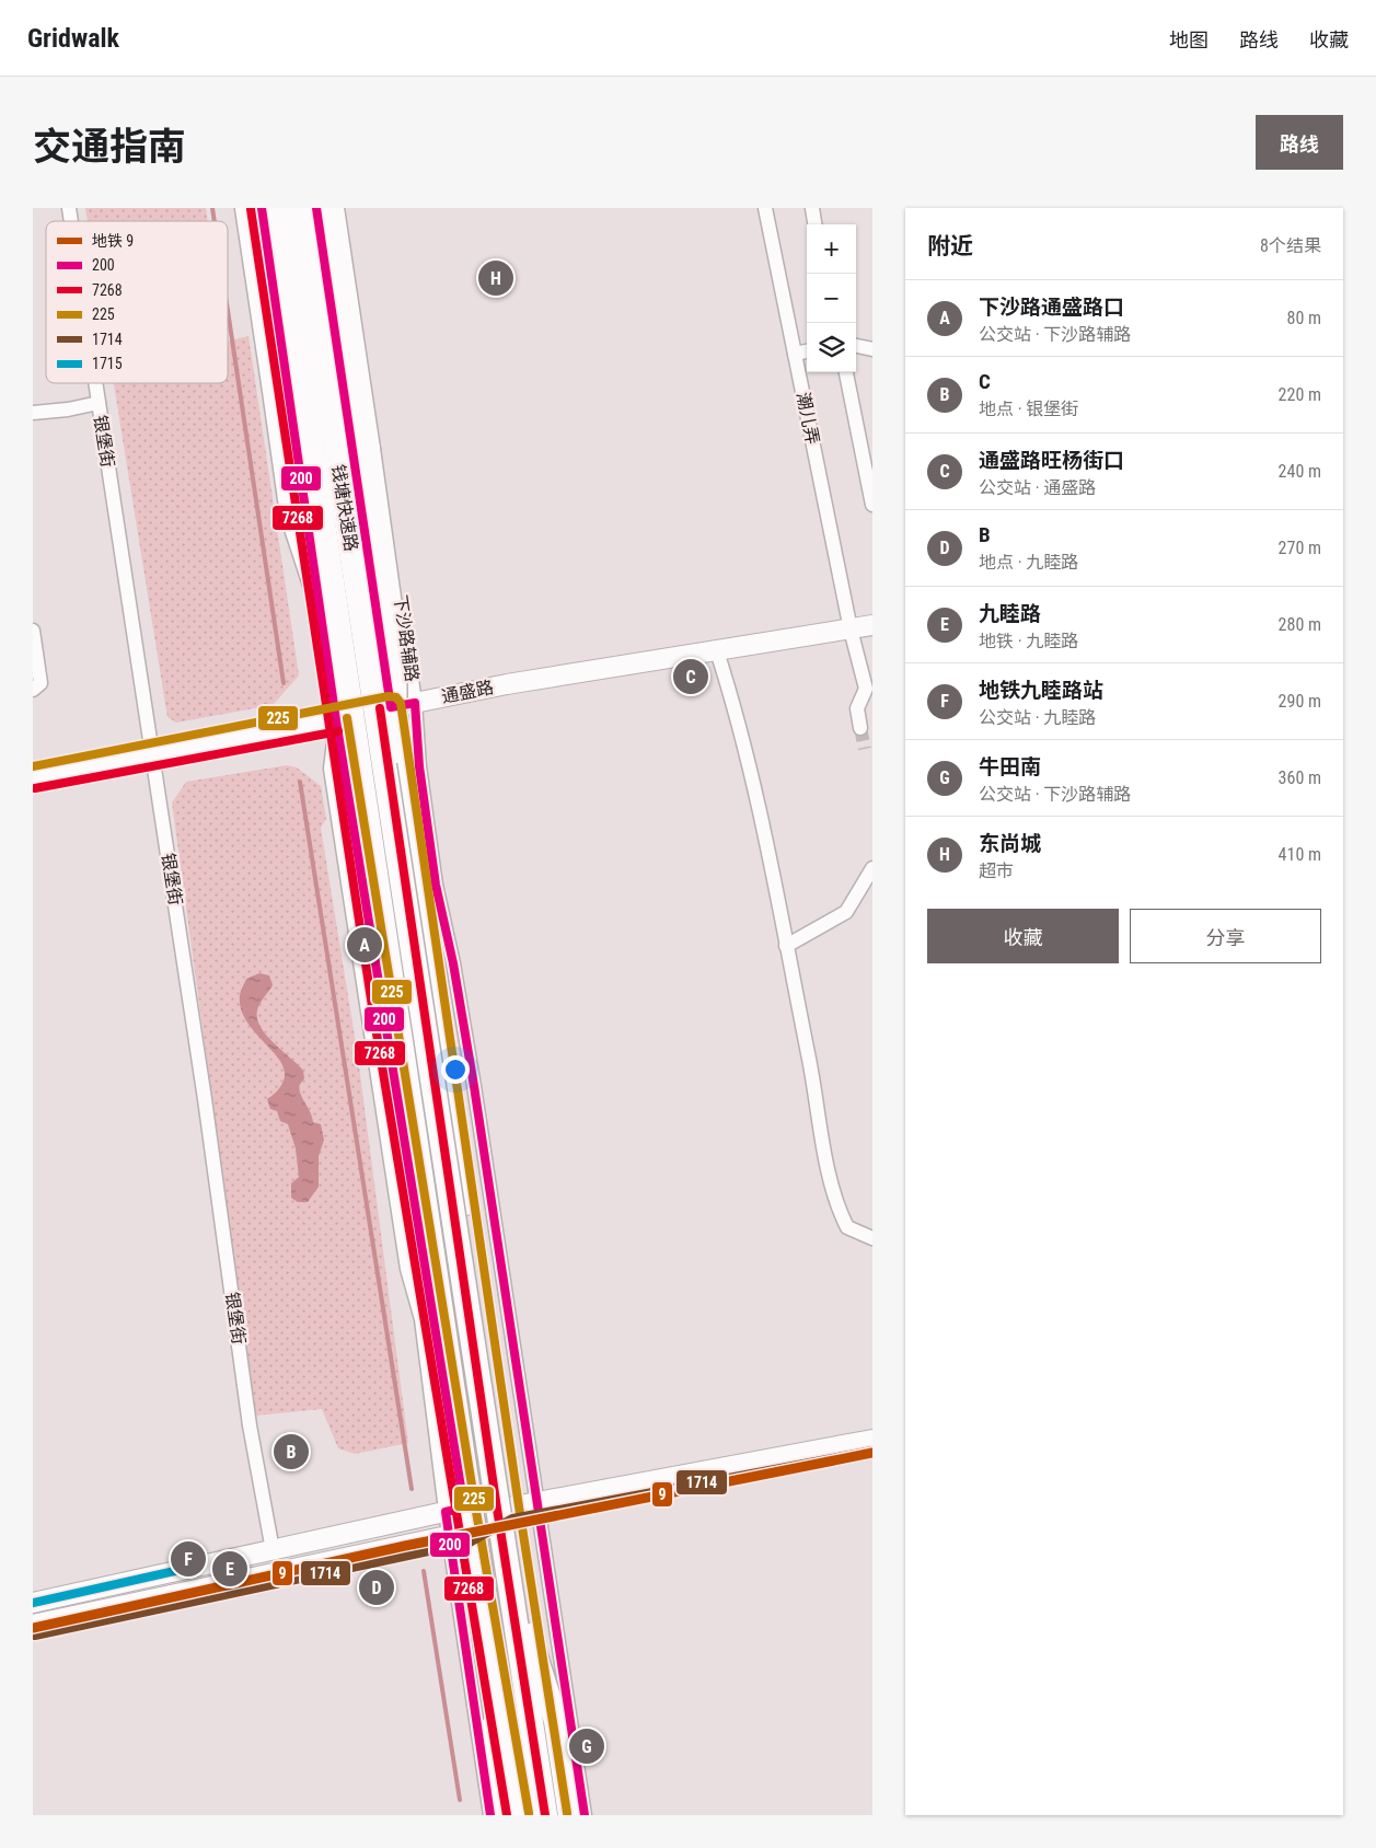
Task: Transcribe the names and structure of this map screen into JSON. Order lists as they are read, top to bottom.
{
  "streets": {
    "highway": ["钱塘快速路"],
    "street": [
      "潮儿弄",
      "银堡街",
      "下沙路辅路",
      "通盛路"
    ]
  },
  "crossings": [
    ["潮儿弄", "通盛路"],
    ["银堡街", "通盛路"],
    ["下沙路辅路", "通盛路"]
  ],
  "lines": [
    "transit line 200",
    "transit line 7268",
    "transit line 225",
    "transit line 1714",
    "metro line 9",
    "transit line 1715"
  ],
  "legend": [
    "地铁 9",
    "200",
    "7268",
    "225",
    "1714",
    "1715"
  ],
  "page": {
    "header": "Gridwalk",
    "nav": ["地图", "路线", "收藏"],
    "title": "交通指南",
    "buttons": [
      "路线",
      ["收藏", "分享"]
    ],
    "heading": ["附近", "8个结果"],
    "map_buttons": ["+", "−"],
    "pins": [
      "H",
      "C",
      "A",
      "B",
      "F",
      "E",
      "D",
      "G"
    ],
    "list": [
      {
        "mark": "A",
        "name": "下沙路通盛路口",
        "note": "公交站 · 下沙路辅路",
        "value": "80 m"
      },
      {
        "mark": "B",
        "name": "C",
        "note": "地点 · 银堡街",
        "value": "220 m"
      },
      {
        "mark": "C",
        "name": "通盛路旺杨街口",
        "note": "公交站 · 通盛路",
        "value": "240 m"
      },
      {
        "mark": "D",
        "name": "B",
        "note": "地点 · 九睦路",
        "value": "270 m"
      },
      {
        "mark": "E",
        "name": "九睦路",
        "note": "地铁 · 九睦路",
        "value": "280 m"
      },
      {
        "mark": "F",
        "name": "地铁九睦路站",
        "note": "公交站 · 九睦路",
        "value": "290 m"
      },
      {
        "mark": "G",
        "name": "牛田南",
        "note": "公交站 · 下沙路辅路",
        "value": "360 m"
      },
      {
        "mark": "H",
        "name": "东尚城",
        "note": "超市",
        "value": "410 m"
      }
    ]
  }
}
